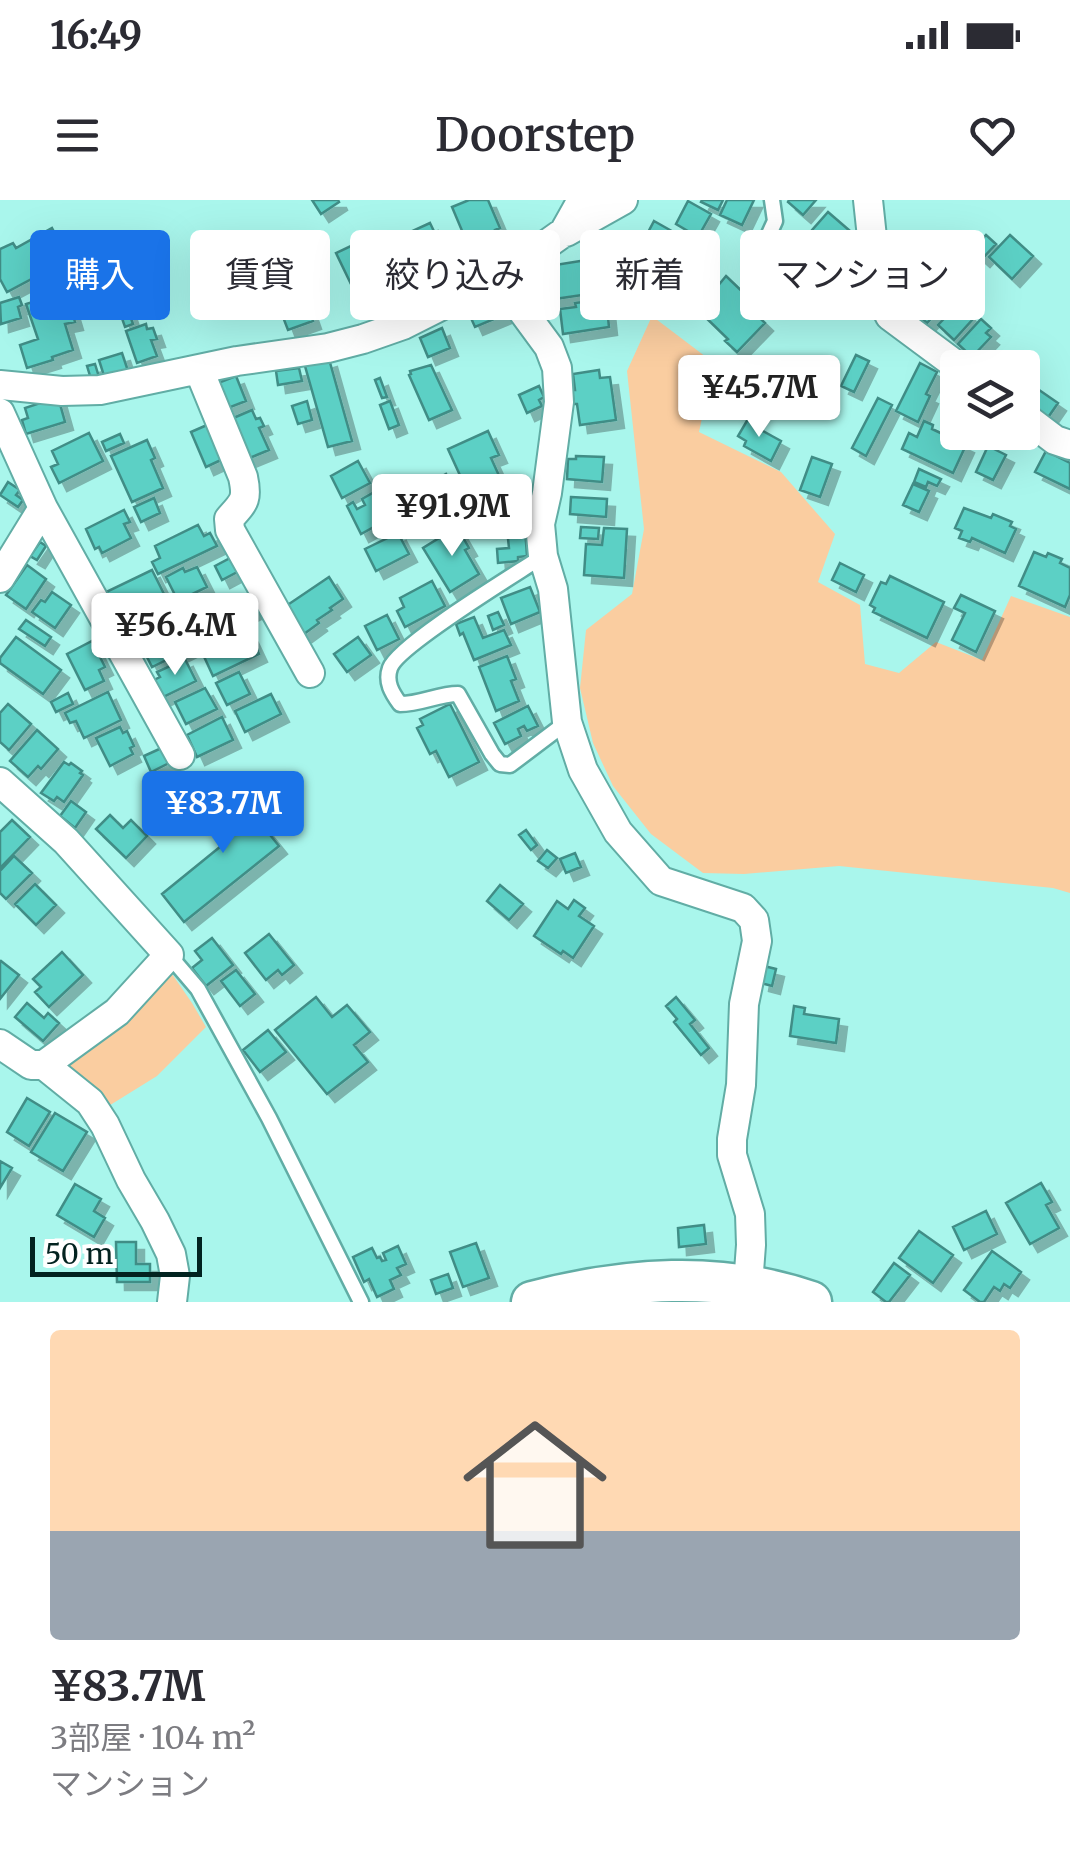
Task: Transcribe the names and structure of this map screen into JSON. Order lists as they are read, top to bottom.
{
  "scale_bar": "50 m",
  "page": {
    "status": "16:49",
    "header": "Doorstep",
    "chip": [
      "購入",
      "賃貸",
      "絞り込み",
      "新着",
      "マンション"
    ],
    "price": [
      "¥45.7M",
      "¥91.9M",
      "¥56.4M",
      "¥83.7M"
    ],
    "scale": "50 m",
    "list": [
      {
        "name": "¥83.7M",
        "note": "3部屋 · 104 m² · マンション"
      }
    ]
  }
}
